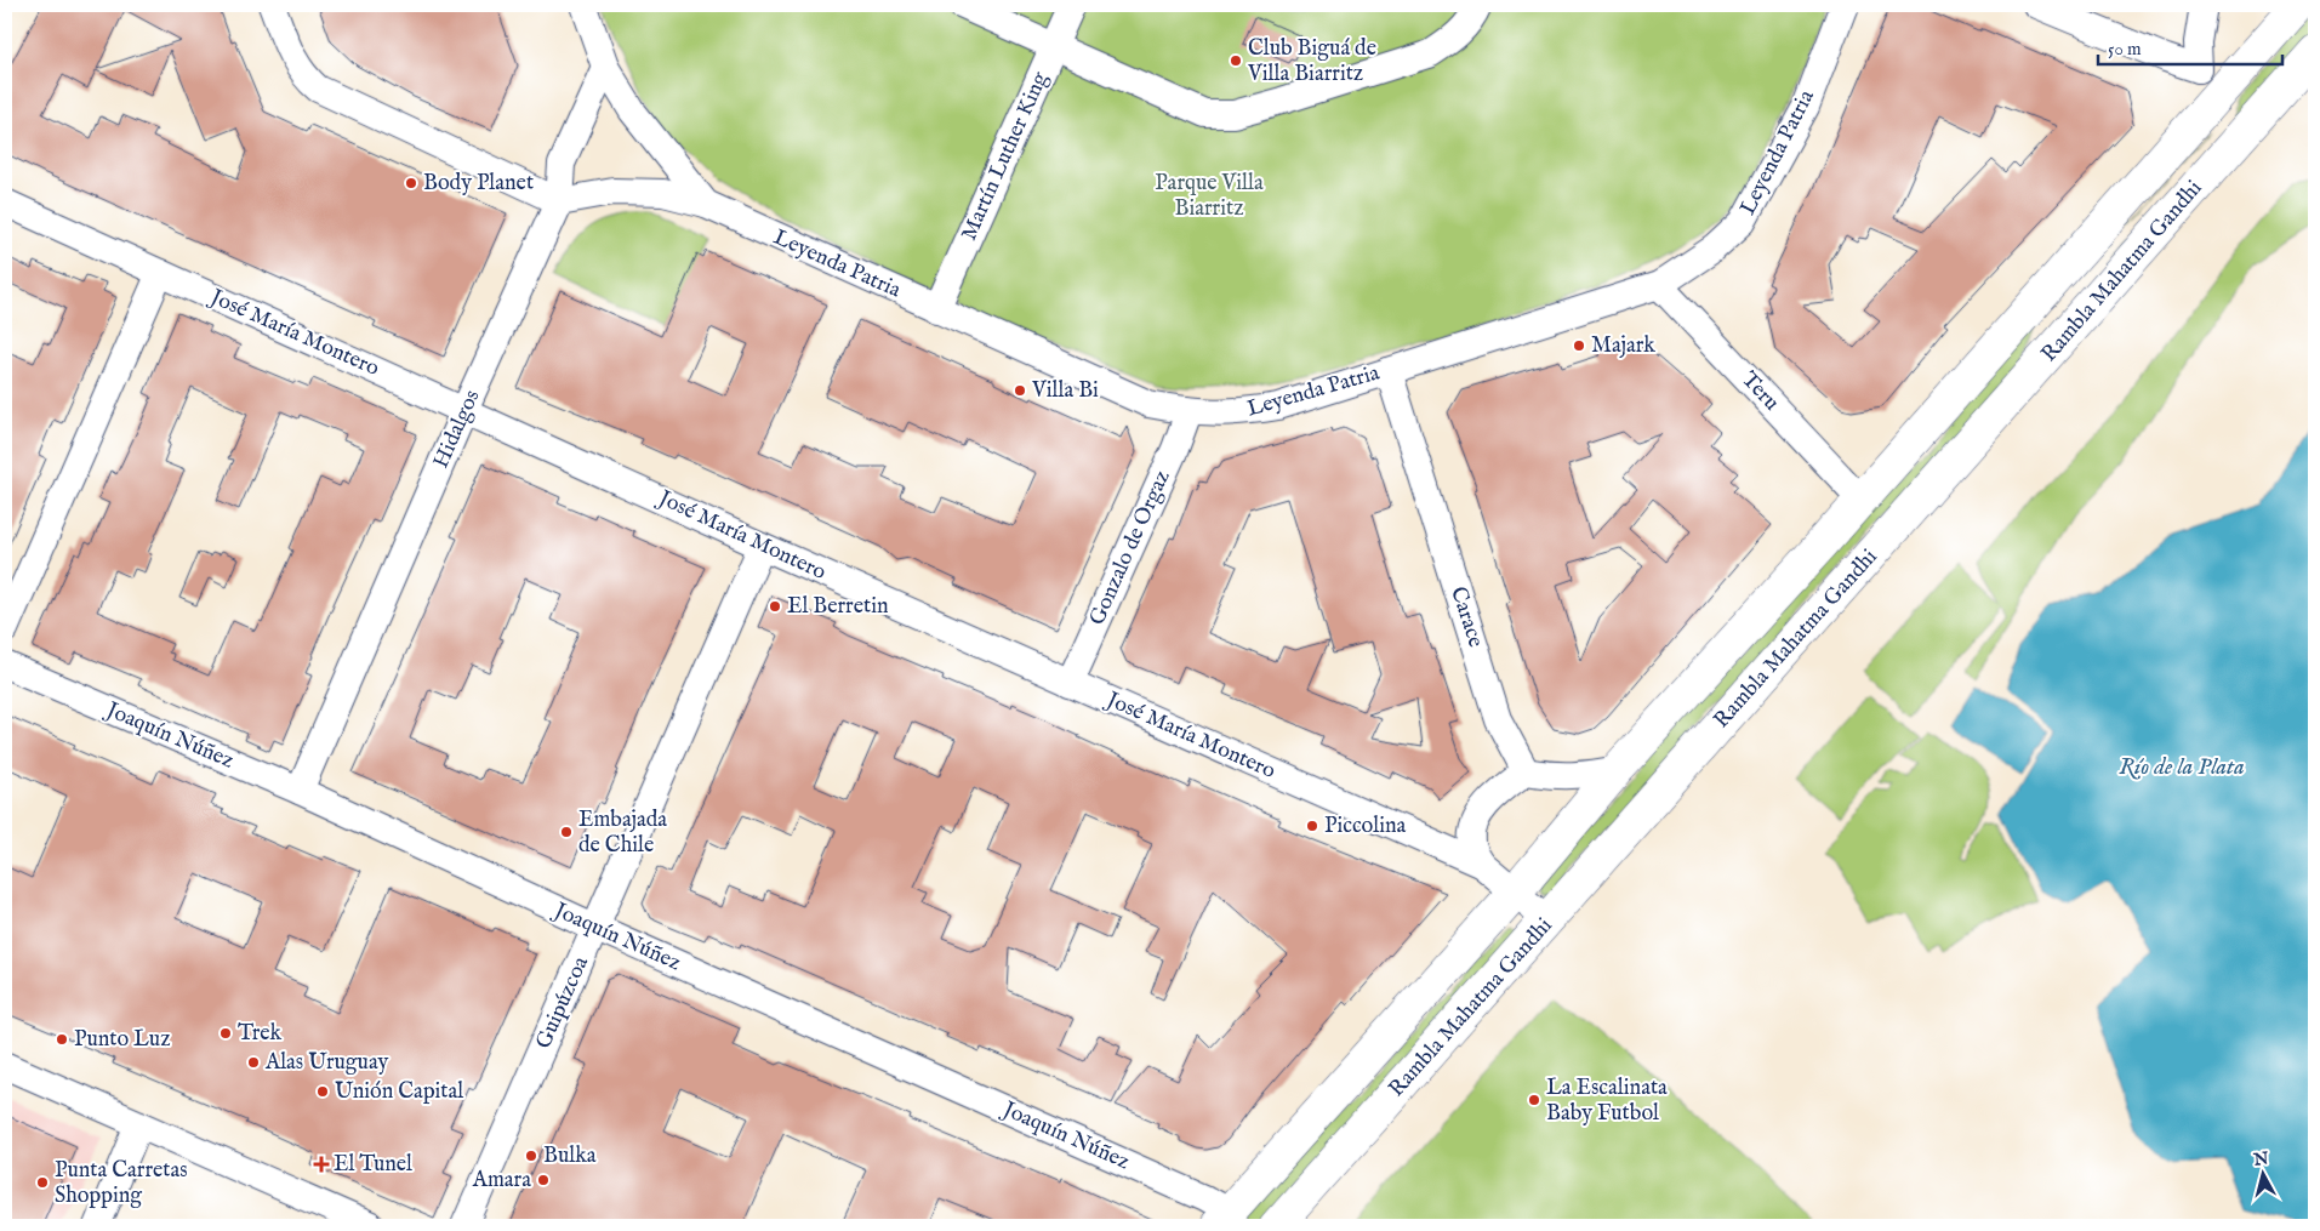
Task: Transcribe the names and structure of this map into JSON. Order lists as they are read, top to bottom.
{
  "streets": {
    "main road": ["Rambla Mahatma Gandhi"],
    "street": [
      "Leyenda Patria",
      "Martín Luther King",
      "José María Montero",
      "Teru",
      "Hidalgos",
      "Gonzalo de Orgaz",
      "Carace",
      "Joaquín Núñez",
      "Guipúzcoa"
    ]
  },
  "crossings": [
    ["Leyenda Patria", "Martín Luther King"],
    ["Leyenda Patria", "Teru"],
    ["Leyenda Patria", "Hidalgos"],
    ["Leyenda Patria", "Gonzalo de Orgaz"],
    ["Leyenda Patria", "Carace"],
    ["Rambla Mahatma Gandhi", "José María Montero"],
    ["Rambla Mahatma Gandhi", "Teru"],
    ["Rambla Mahatma Gandhi", "Joaquín Núñez"],
    ["José María Montero", "Hidalgos"],
    ["José María Montero", "Gonzalo de Orgaz"],
    ["José María Montero", "Guipúzcoa"],
    ["Hidalgos", "Joaquín Núñez"],
    ["Joaquín Núñez", "Guipúzcoa"]
  ],
  "water": ["Río de la Plata"],
  "parks": ["Parque Villa Biarritz"],
  "places": {
    "other": [
      "Club Biguá de Villa Biarritz",
      "Body Planet",
      "Majark",
      "Villa Bi",
      "El Berretin",
      "Piccolina",
      "Embajada de Chile",
      "Trek",
      "Punto Luz",
      "Alas Uruguay",
      "Unión Capital",
      "La Escalinata Baby Futbol",
      "Bulka",
      "Amara",
      "Punta Carretas Shopping"
    ],
    "health": ["El Tunel"]
  },
  "scale_bar": "50 m",
  "north": "top"
}
